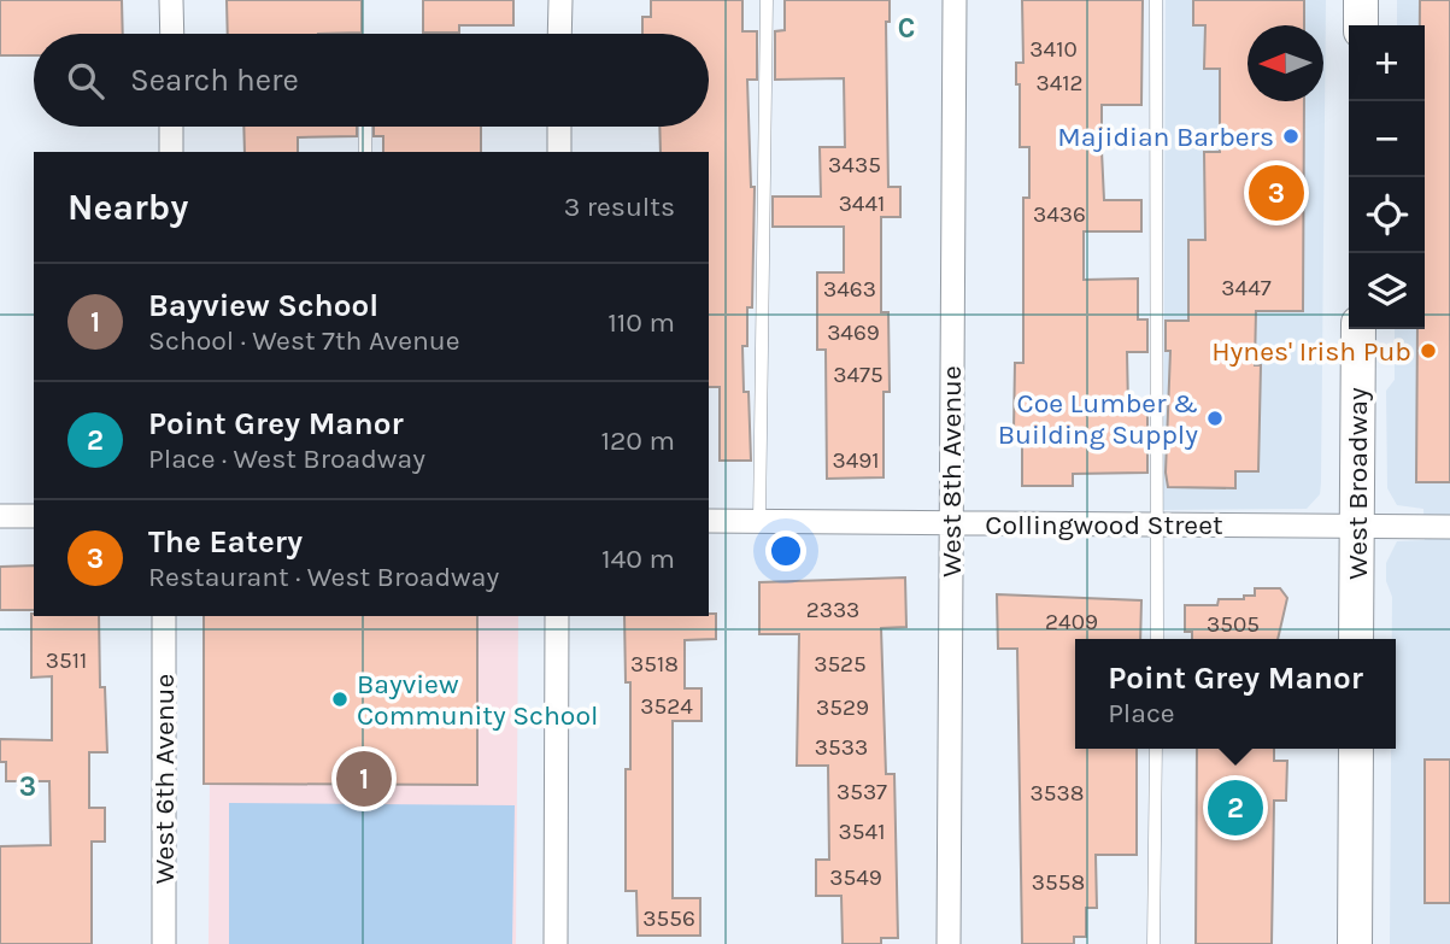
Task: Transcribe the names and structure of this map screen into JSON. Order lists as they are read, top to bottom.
{
  "streets": {
    "main road": ["West Broadway"],
    "street": ["West 8th Avenue", "Collingwood Street", "West 6th Avenue"]
  },
  "crossings": [
    ["West 8th Avenue", "Collingwood Street"],
    ["West Broadway", "Collingwood Street"]
  ],
  "places": [
    "Majidian Barbers",
    "Hynes' Irish Pub",
    "Coe Lumber & Building Supply",
    "Bayview Community School"
  ],
  "house_numbers": [
    "3410",
    "3412",
    "3435",
    "3441",
    "3436",
    "3447",
    "3463",
    "3469",
    "3475",
    "3491",
    "2333",
    "2409",
    "3505",
    "3511",
    "3518",
    "3525",
    "3524",
    "3529",
    "3533",
    "3537",
    "3538",
    "3541",
    "3549",
    "3558",
    "3556"
  ],
  "north": "left",
  "page": {
    "map_buttons": ["+", "−"],
    "search": "Search here",
    "heading": ["Nearby", "3 results"],
    "pins": ["3", "1", "2"],
    "list": [
      {
        "mark": "1",
        "name": "Bayview School",
        "note": "School · West 7th Avenue",
        "value": "110 m"
      },
      {
        "mark": "2",
        "name": "Point Grey Manor",
        "note": "Place · West Broadway",
        "value": "120 m"
      },
      {
        "mark": "3",
        "name": "The Eatery",
        "note": "Restaurant · West Broadway",
        "value": "140 m"
      }
    ],
    "popup": ["Point Grey Manor", "Place"]
  },
  "grid": {
    "columns": ["C"],
    "rows": ["3"]
  }
}
